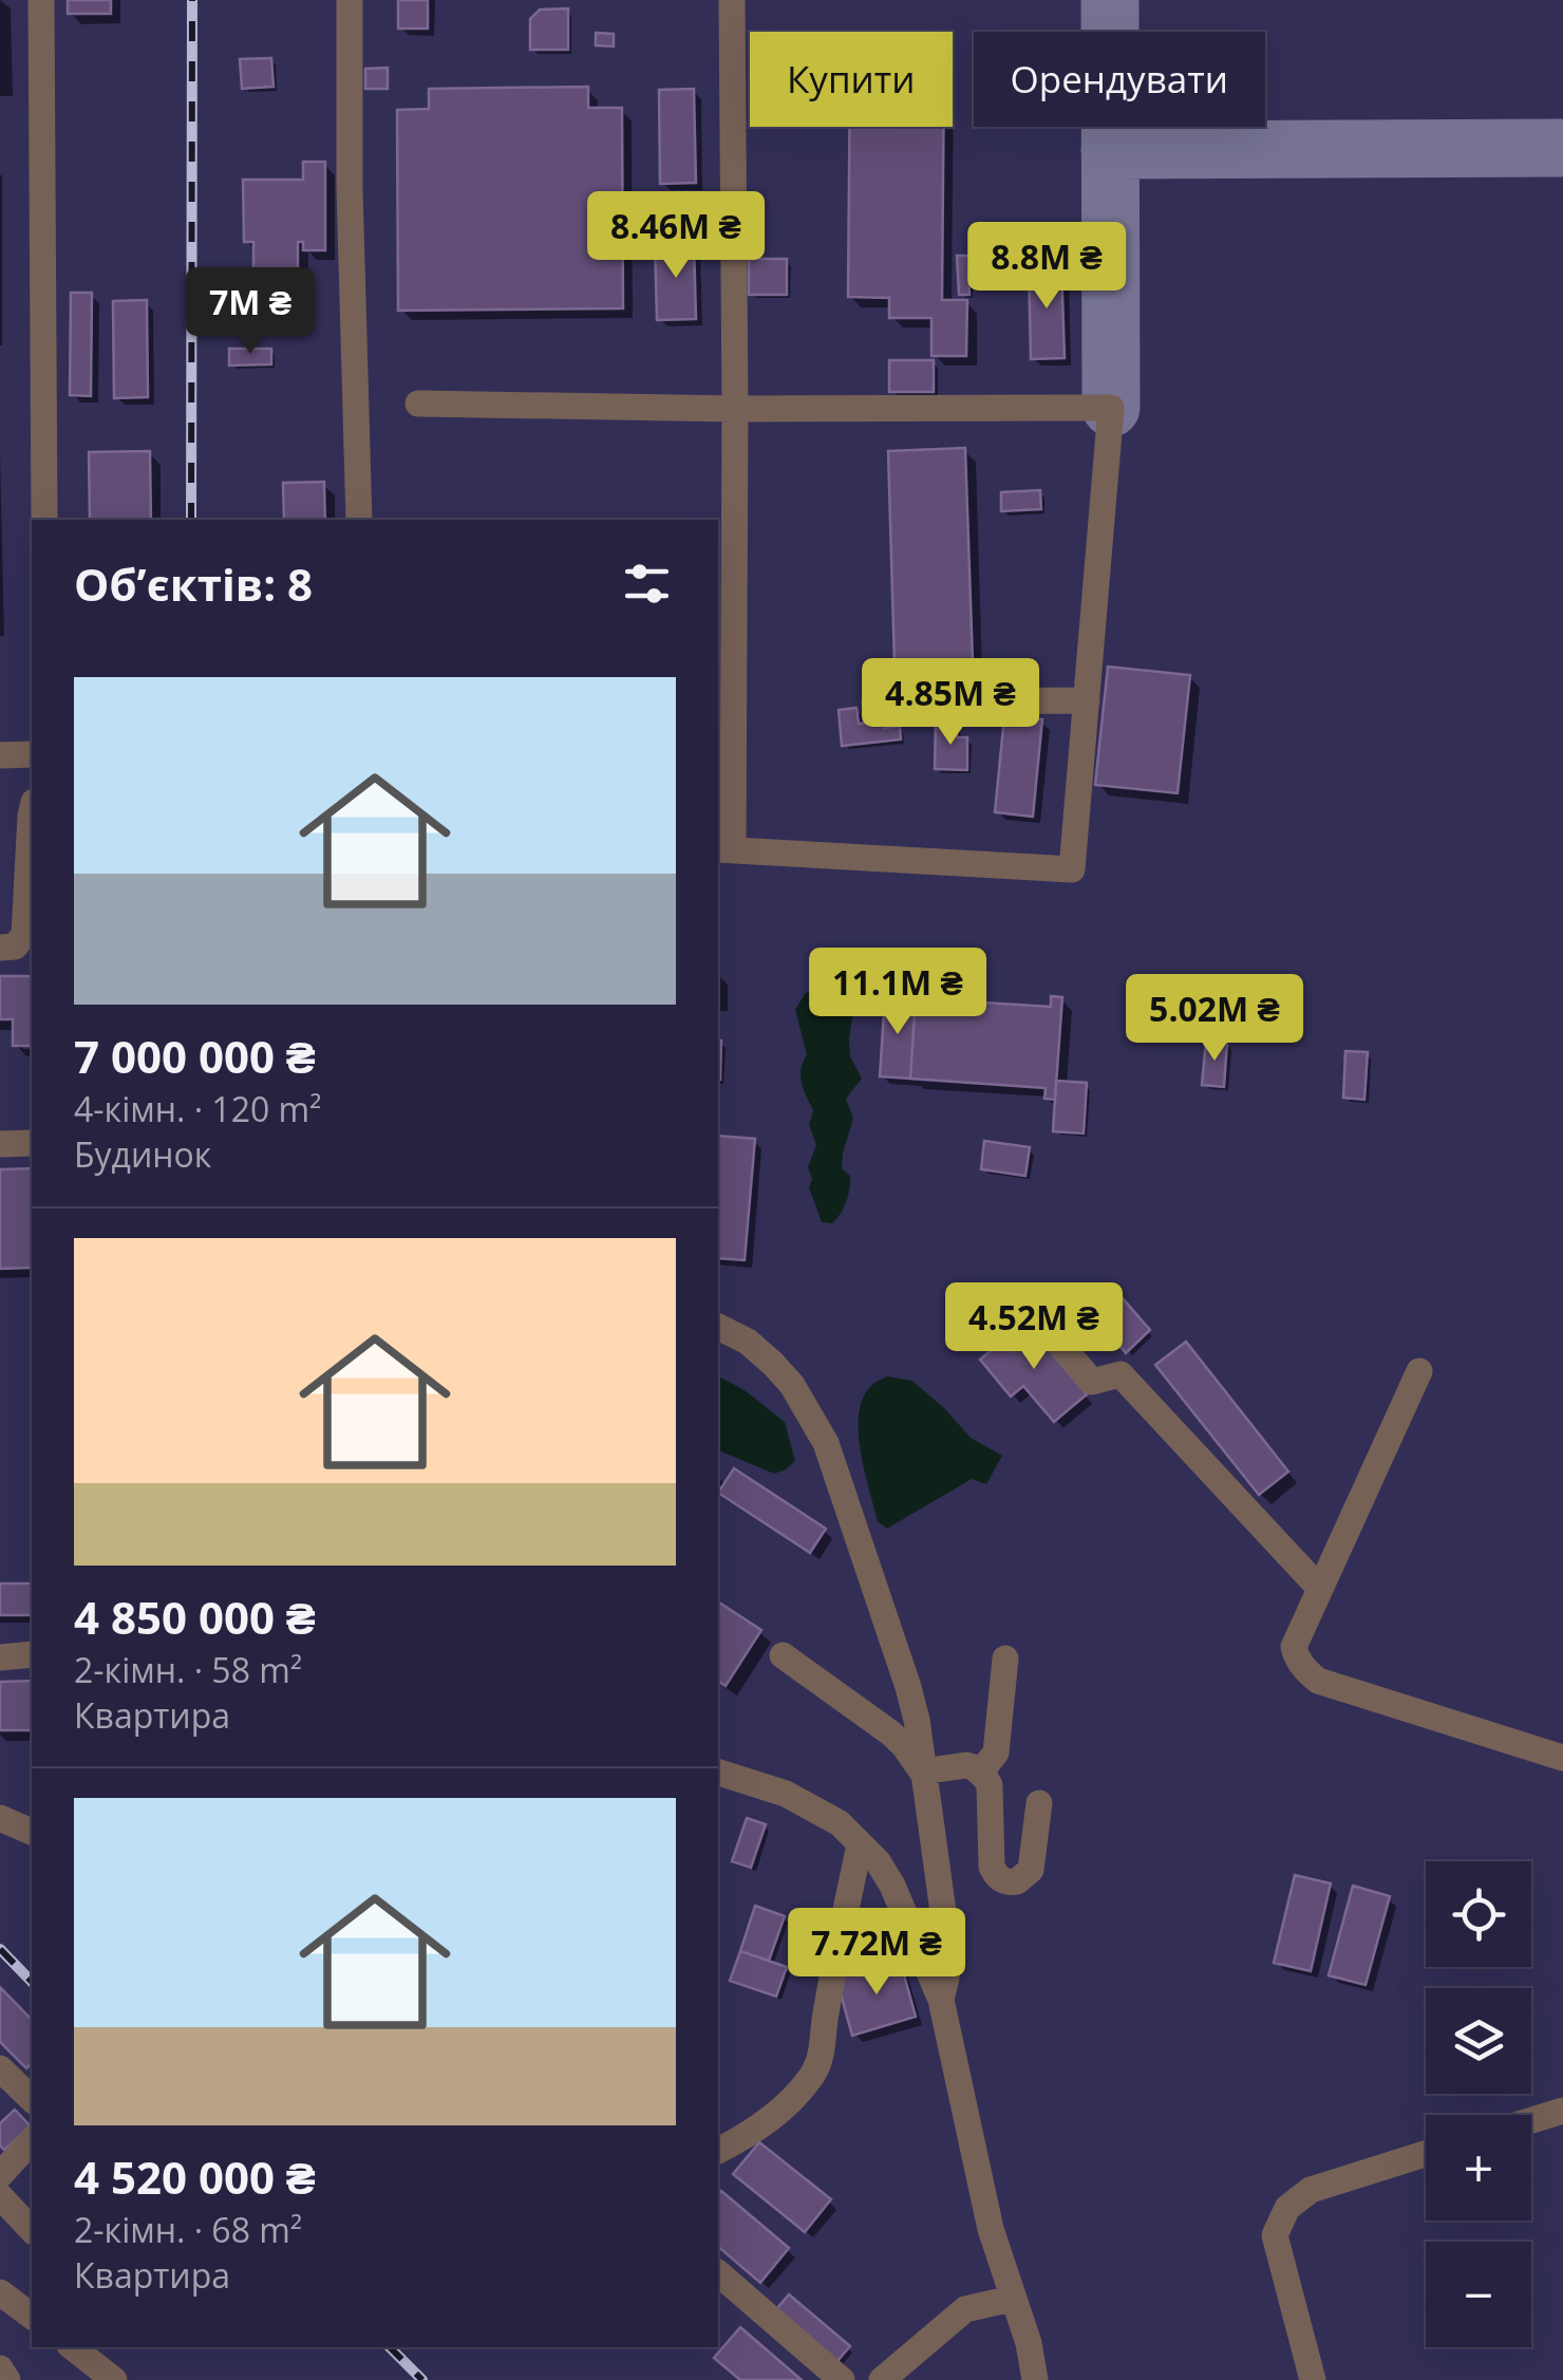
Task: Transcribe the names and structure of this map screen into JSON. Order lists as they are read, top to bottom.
{
  "page": {
    "chip": ["Купити", "Орендувати"],
    "price": [
      "8.46M ₴",
      "8.8M ₴",
      "7M ₴",
      "4.85M ₴",
      "11.1M ₴",
      "5.02M ₴",
      "4.52M ₴",
      "7.72M ₴"
    ],
    "heading": "Об’єктів: 8",
    "list": [
      {
        "name": "7 000 000 ₴",
        "note": "4-кімн. · 120 m² · Будинок"
      },
      {
        "name": "4 850 000 ₴",
        "note": "2-кімн. · 58 m² · Квартира"
      },
      {
        "name": "4 520 000 ₴",
        "note": "2-кімн. · 68 m² · Квартира"
      }
    ],
    "map_buttons": ["+", "−"]
  }
}
